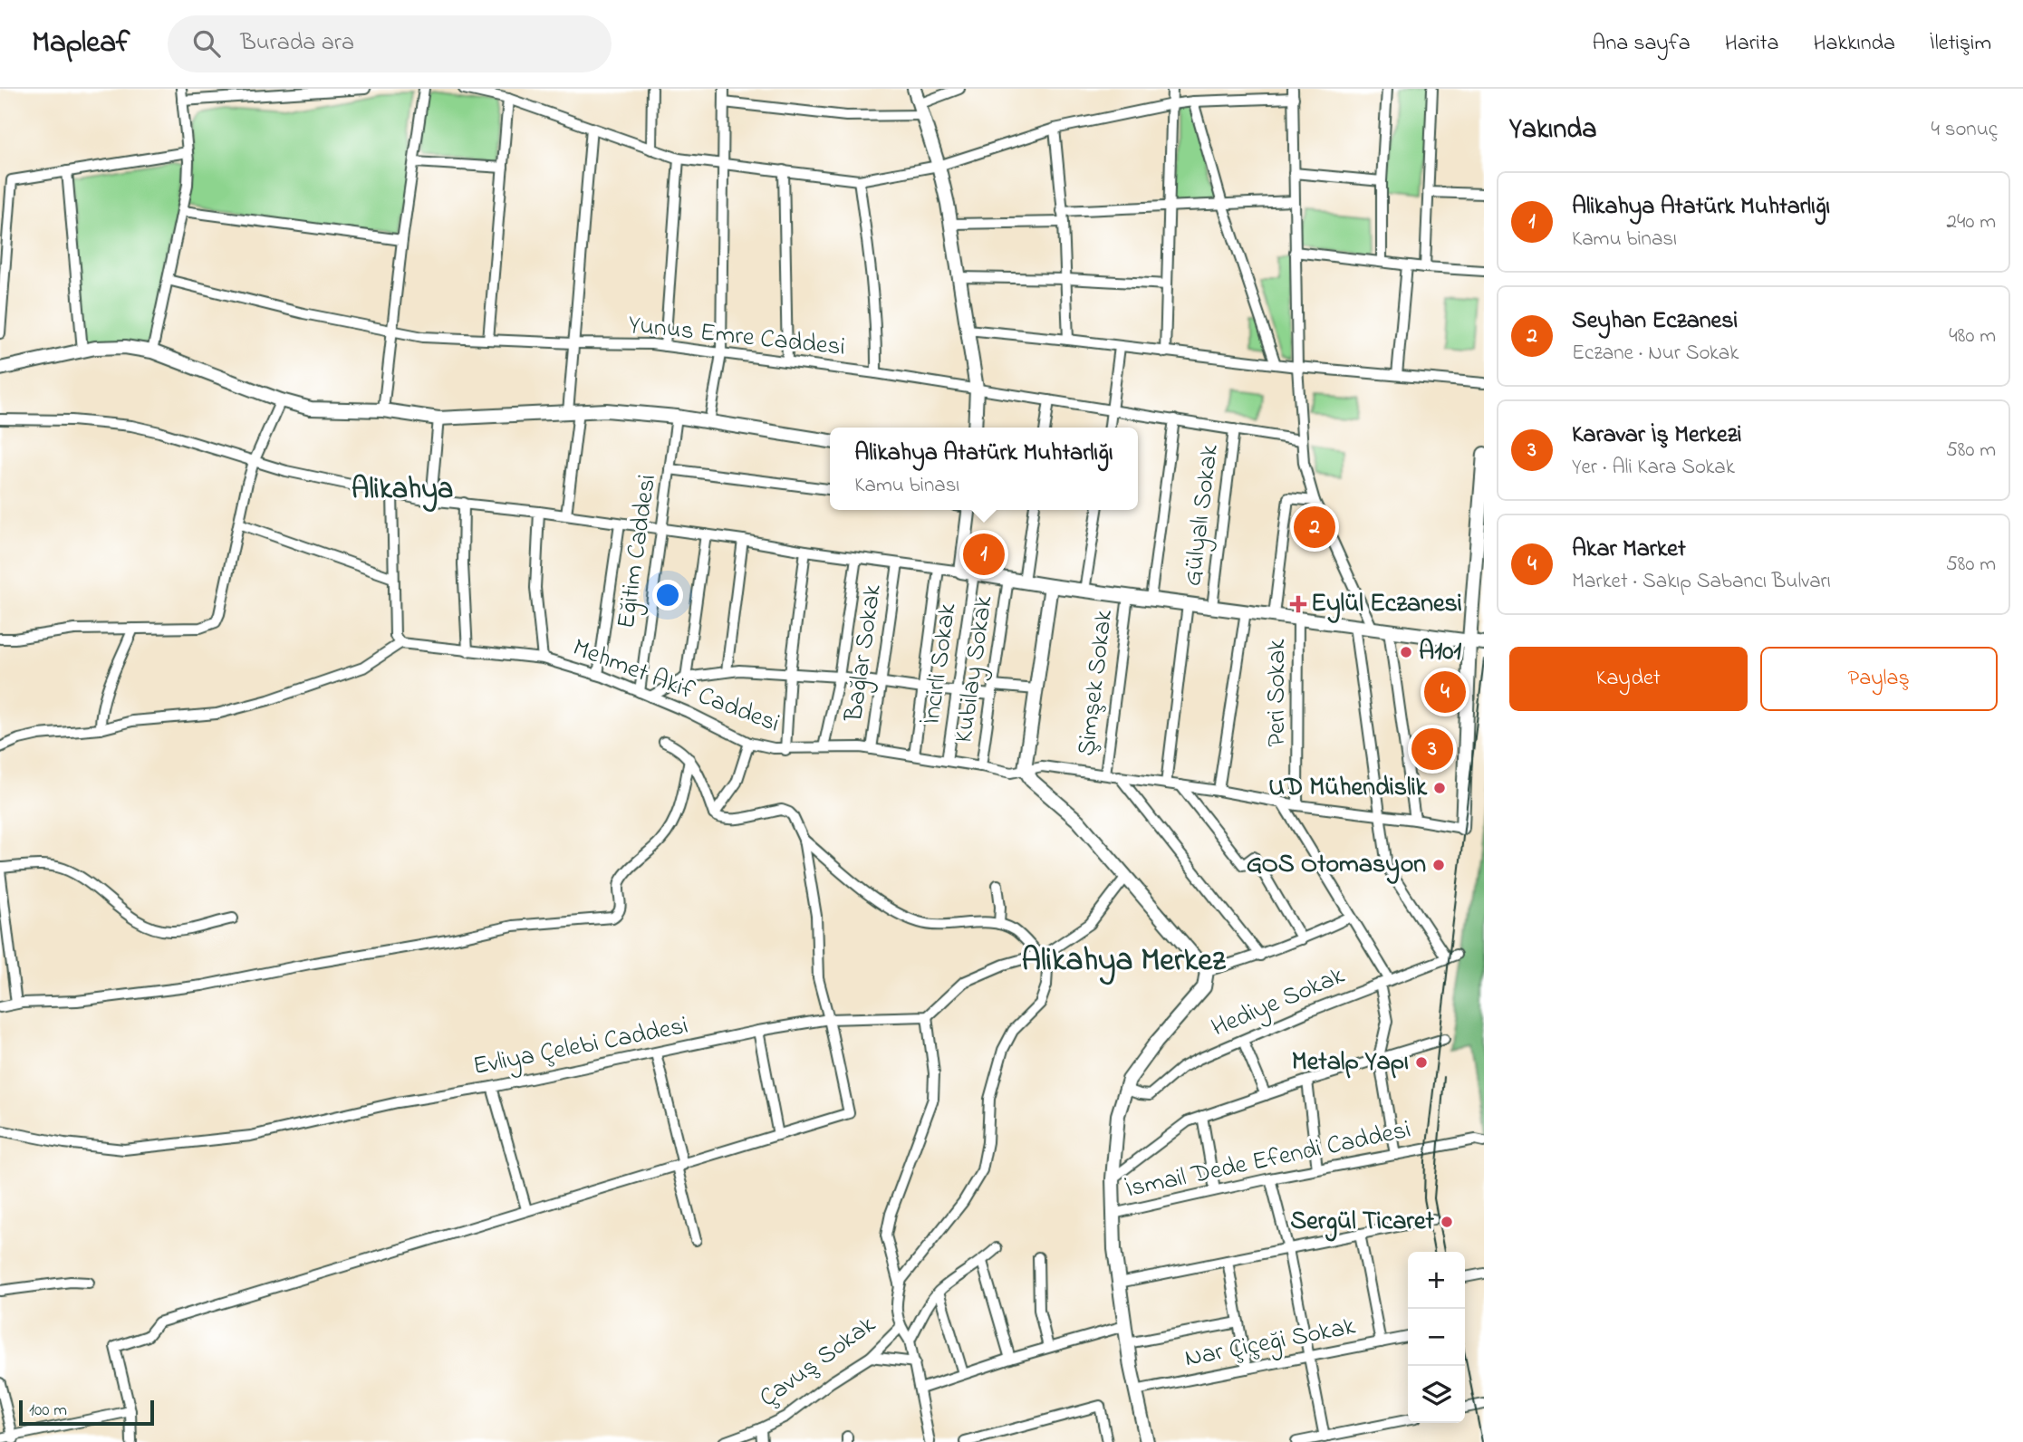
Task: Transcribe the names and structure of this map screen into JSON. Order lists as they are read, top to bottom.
{
  "streets": {
    "street": [
      "Yunus Emre Caddesi",
      "Gülyalı Sokak",
      "Eğitim Caddesi",
      "Bağlar Sokak",
      "İncirli Sokak",
      "Kubilay Sokak",
      "Şimşek Sokak",
      "Mehmet Akif Caddesi",
      "Peri Sokak",
      "Hediye Sokak",
      "Evliya Çelebi Caddesi",
      "İsmail Dede Efendi Caddesi",
      "Nar Çiçeği Sokak",
      "Çavuş Sokak"
    ]
  },
  "crossings": [
    ["Yunus Emre Caddesi", "Gülyalı Sokak"],
    ["Eğitim Caddesi", "Mehmet Akif Caddesi"],
    ["Bağlar Sokak", "Mehmet Akif Caddesi"],
    ["İncirli Sokak", "Mehmet Akif Caddesi"],
    ["Kubilay Sokak", "Mehmet Akif Caddesi"],
    ["Şimşek Sokak", "Mehmet Akif Caddesi"],
    ["Mehmet Akif Caddesi", "Peri Sokak"],
    ["Mehmet Akif Caddesi", "Hediye Sokak"]
  ],
  "districts": ["Alikahya", "Alikahya Merkez"],
  "places": {
    "health": ["Eylül Eczanesi"],
    "other": [
      "A101",
      "UD Mühendislik",
      "GOS Otomasyon",
      "Metalp Yapı",
      "Sergül Ticaret"
    ]
  },
  "scale_bar": "100 m",
  "page": {
    "header": "Mapleaf",
    "search": "Burada ara",
    "nav": [
      "Ana sayfa",
      "Harita",
      "Hakkında",
      "İletişim"
    ],
    "heading": ["Yakında", "4 sonuç"],
    "list": [
      {
        "mark": "1",
        "name": "Alikahya Atatürk Muhtarlığı",
        "note": "Kamu binası",
        "value": "240 m"
      },
      {
        "mark": "2",
        "name": "Seyhan Eczanesi",
        "note": "Eczane · Nur Sokak",
        "value": "480 m"
      },
      {
        "mark": "3",
        "name": "Karavar İş Merkezi",
        "note": "Yer · Ali Kara Sokak",
        "value": "580 m"
      },
      {
        "mark": "4",
        "name": "Akar Market",
        "note": "Market · Sakıp Sabancı Bulvarı",
        "value": "580 m"
      }
    ],
    "popup": ["Alikahya Atatürk Muhtarlığı", "Kamu binası"],
    "pins": [
      "2",
      "1",
      "4",
      "3"
    ],
    "buttons": ["Kaydet", "Paylaş"],
    "map_buttons": ["+", "−"],
    "scale": "100 m"
  }
}
